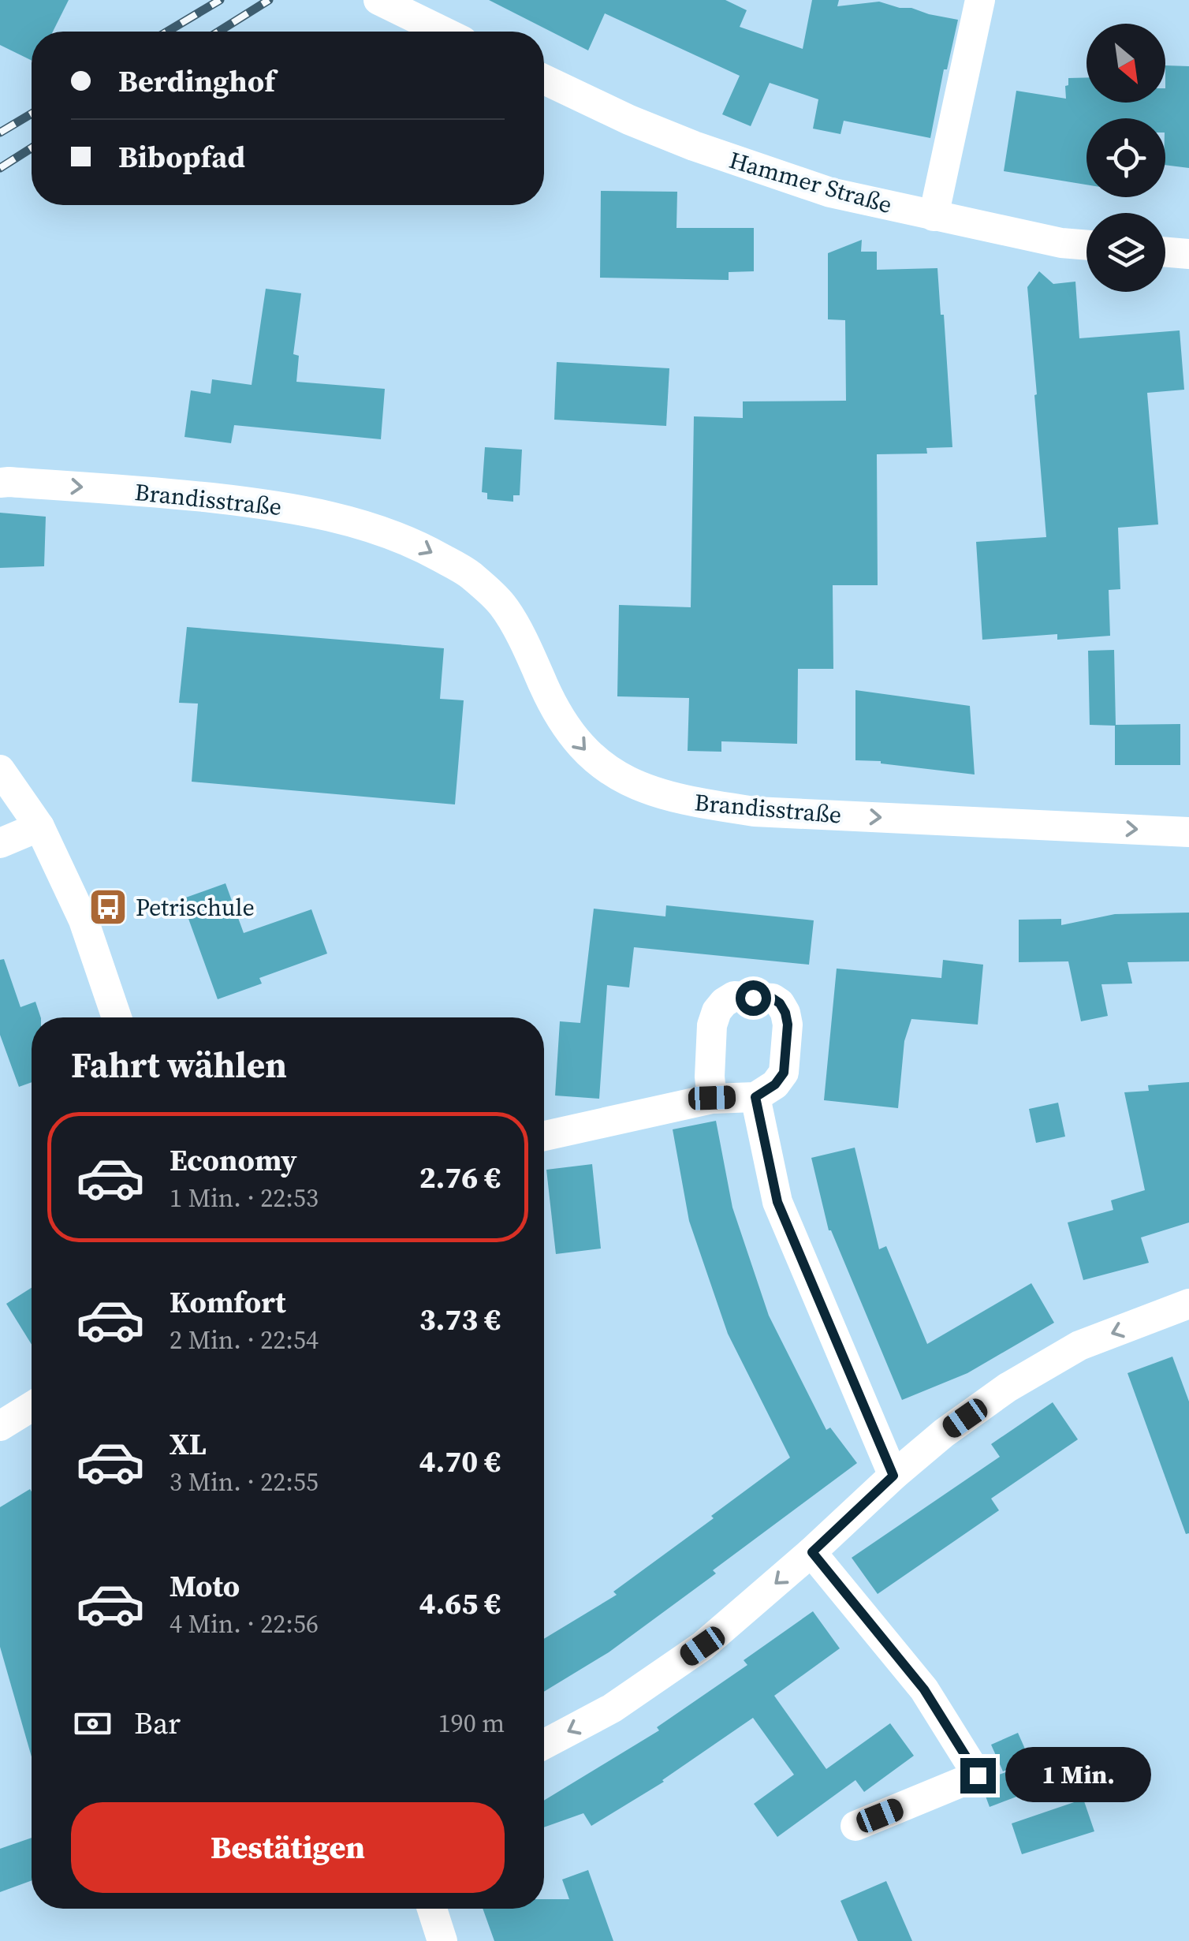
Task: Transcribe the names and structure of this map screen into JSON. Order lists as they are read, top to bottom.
{
  "streets": {
    "street": ["Hammer Straße", "Brandisstraße"]
  },
  "one_way": ["Brandisstraße"],
  "places": {
    "bus stop": ["Petrischule"]
  },
  "north": "bottom right",
  "page": {
    "banner": ["Berdinghof", "Bibopfad"],
    "heading": "Fahrt wählen",
    "list": [
      {
        "name": "Economy",
        "note": "1 Min. · 22:53",
        "value": "2.76 €"
      },
      {
        "name": "Komfort",
        "note": "2 Min. · 22:54",
        "value": "3.73 €"
      },
      {
        "name": "XL",
        "note": "3 Min. · 22:55",
        "value": "4.70 €"
      },
      {
        "name": "Moto",
        "note": "4 Min. · 22:56",
        "value": "4.65 €"
      }
    ],
    "pay": ["Bar", "190 m"],
    "bubble": "1 Min.",
    "buttons": "Bestätigen"
  }
}
